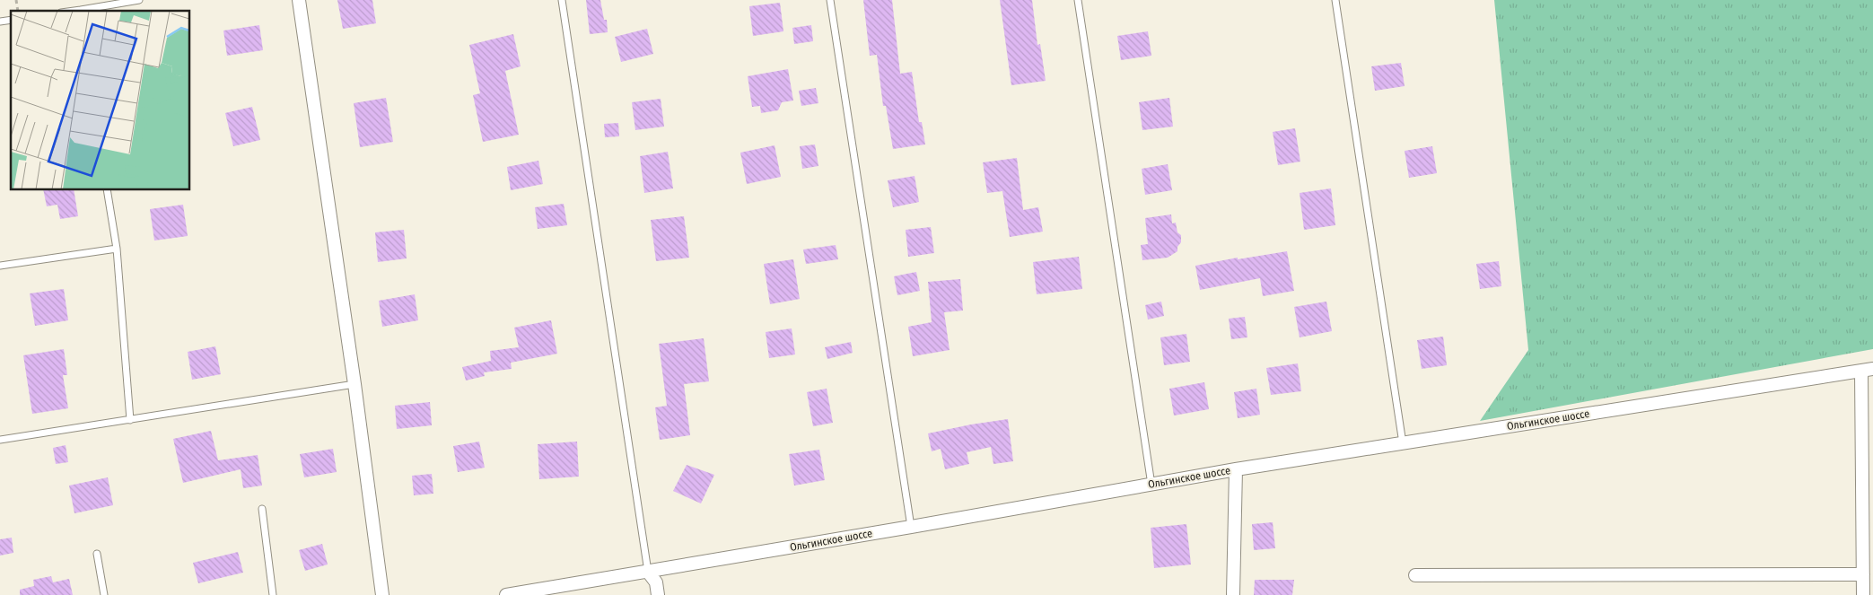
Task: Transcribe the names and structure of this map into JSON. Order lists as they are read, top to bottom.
{
  "streets": {
    "street": ["Ольгинское шоссе"]
  }
}
